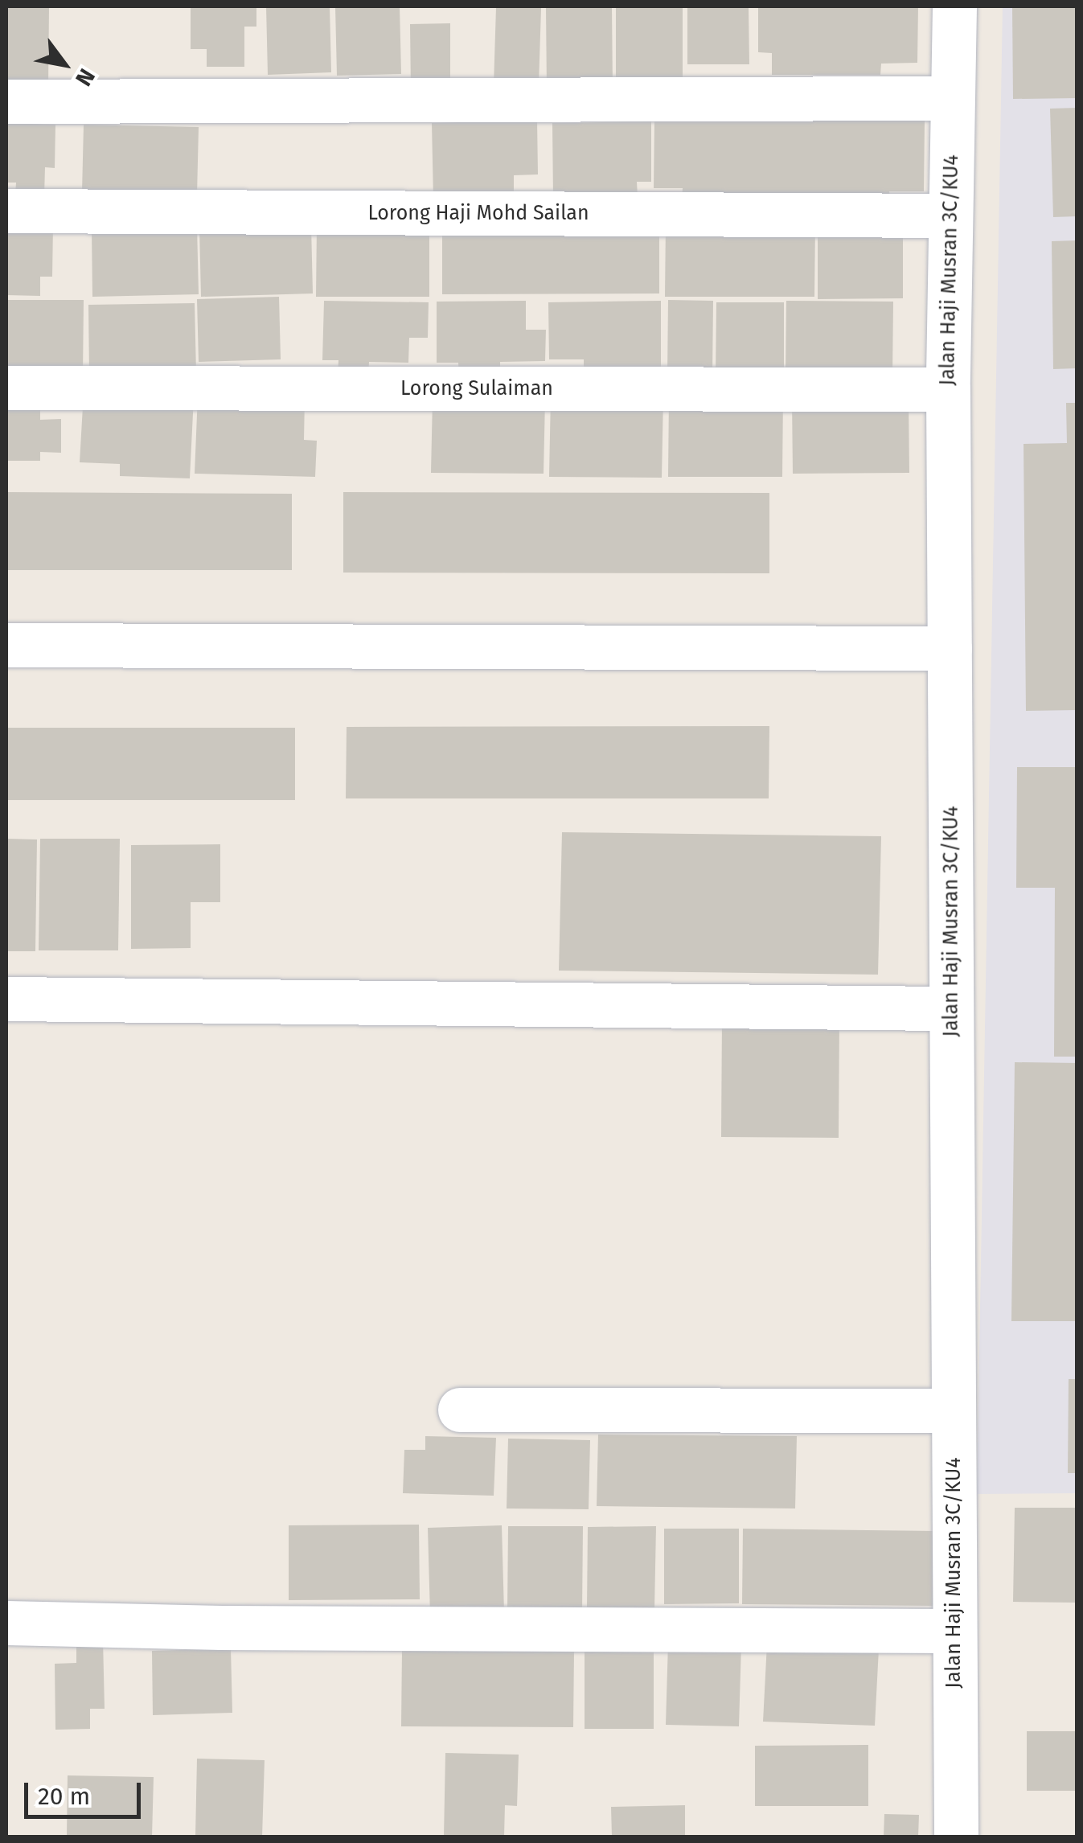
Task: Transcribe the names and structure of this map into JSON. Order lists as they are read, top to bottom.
{
  "streets": {
    "street": ["Lorong Haji Mohd Sailan", "Jalan Haji Musran 3C/KU4", "Lorong Sulaiman"]
  },
  "crossings": [
    ["Lorong Haji Mohd Sailan", "Jalan Haji Musran 3C/KU4"],
    ["Jalan Haji Musran 3C/KU4", "Lorong Sulaiman"]
  ],
  "scale_bar": "20 m",
  "north": "bottom right"
}
